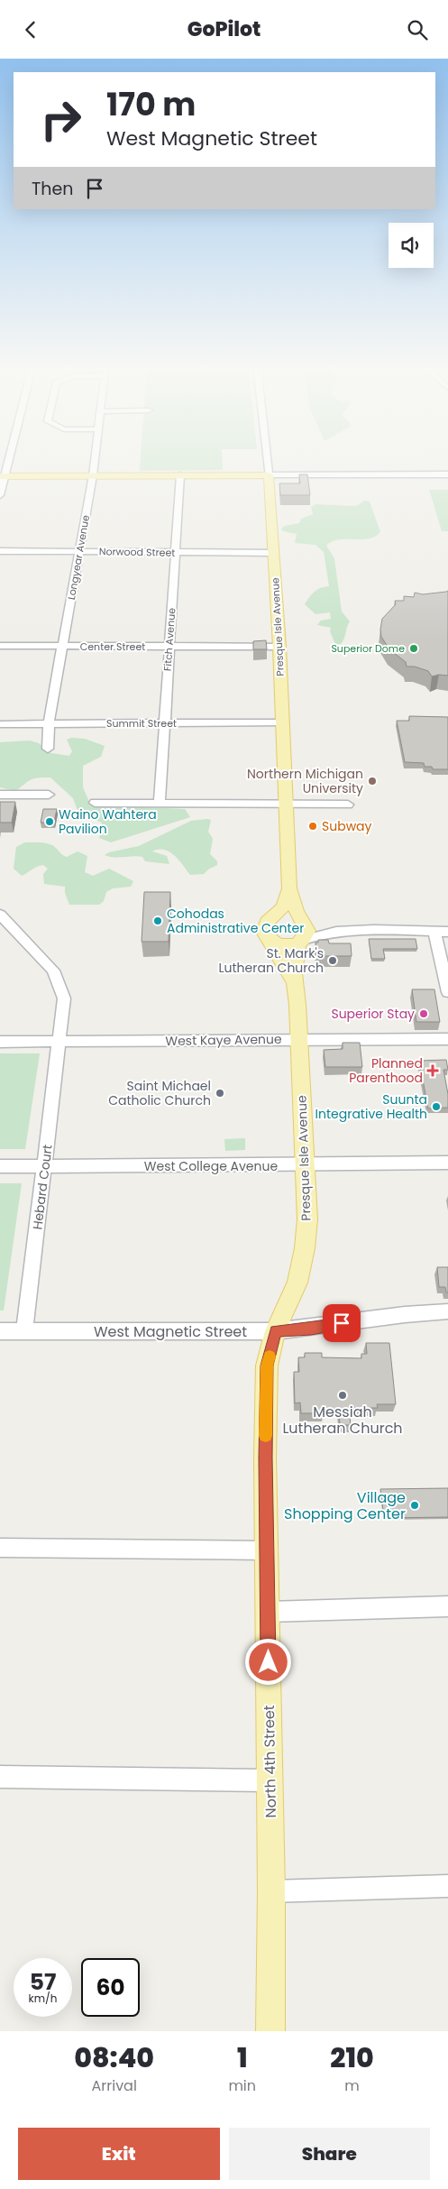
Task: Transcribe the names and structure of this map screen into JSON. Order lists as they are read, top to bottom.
{
  "streets": {
    "main road": ["Presque Isle Avenue", "North 4th Street"],
    "street": [
      "Norwood Street",
      "Longyear Avenue",
      "Fitch Avenue",
      "Center Street",
      "Summit Street",
      "West Kaye Avenue",
      "West College Avenue",
      "Hebard Court",
      "West Magnetic Street"
    ]
  },
  "crossings": [
    ["Norwood Street", "Longyear Avenue"],
    ["Norwood Street", "Presque Isle Avenue"],
    ["Norwood Street", "Fitch Avenue"],
    ["Longyear Avenue", "Center Street"],
    ["Longyear Avenue", "Summit Street"],
    ["Presque Isle Avenue", "Center Street"],
    ["Presque Isle Avenue", "Summit Street"],
    ["Presque Isle Avenue", "West Kaye Avenue"],
    ["Presque Isle Avenue", "West College Avenue"],
    ["Presque Isle Avenue", "West Magnetic Street"],
    ["Presque Isle Avenue", "North 4th Street"],
    ["Fitch Avenue", "Center Street"],
    ["Fitch Avenue", "Summit Street"],
    ["West Kaye Avenue", "Hebard Court"],
    ["West College Avenue", "Hebard Court"],
    ["Hebard Court", "West Magnetic Street"],
    ["West Magnetic Street", "North 4th Street"]
  ],
  "places": {
    "other": [
      "Superior Dome",
      "Northern Michigan University",
      "Waino Wahtera Pavilion",
      "Subway",
      "Cohodas Administrative Center",
      "St. Mark's Lutheran Church",
      "Superior Stay",
      "Saint Michael Catholic Church",
      "Suunta Integrative Health",
      "Messiah Lutheran Church",
      "Village Shopping Center"
    ],
    "health": ["Planned Parenthood"]
  },
  "page": {
    "header": "GoPilot",
    "turn": ["170 m", "West Magnetic Street"],
    "then": "Then",
    "speed": "57 km/h",
    "limit": "60",
    "eta": [
      "08:40",
      "Arrival",
      "1",
      "min",
      "210",
      "m"
    ],
    "buttons": ["Exit", "Share"]
  }
}
